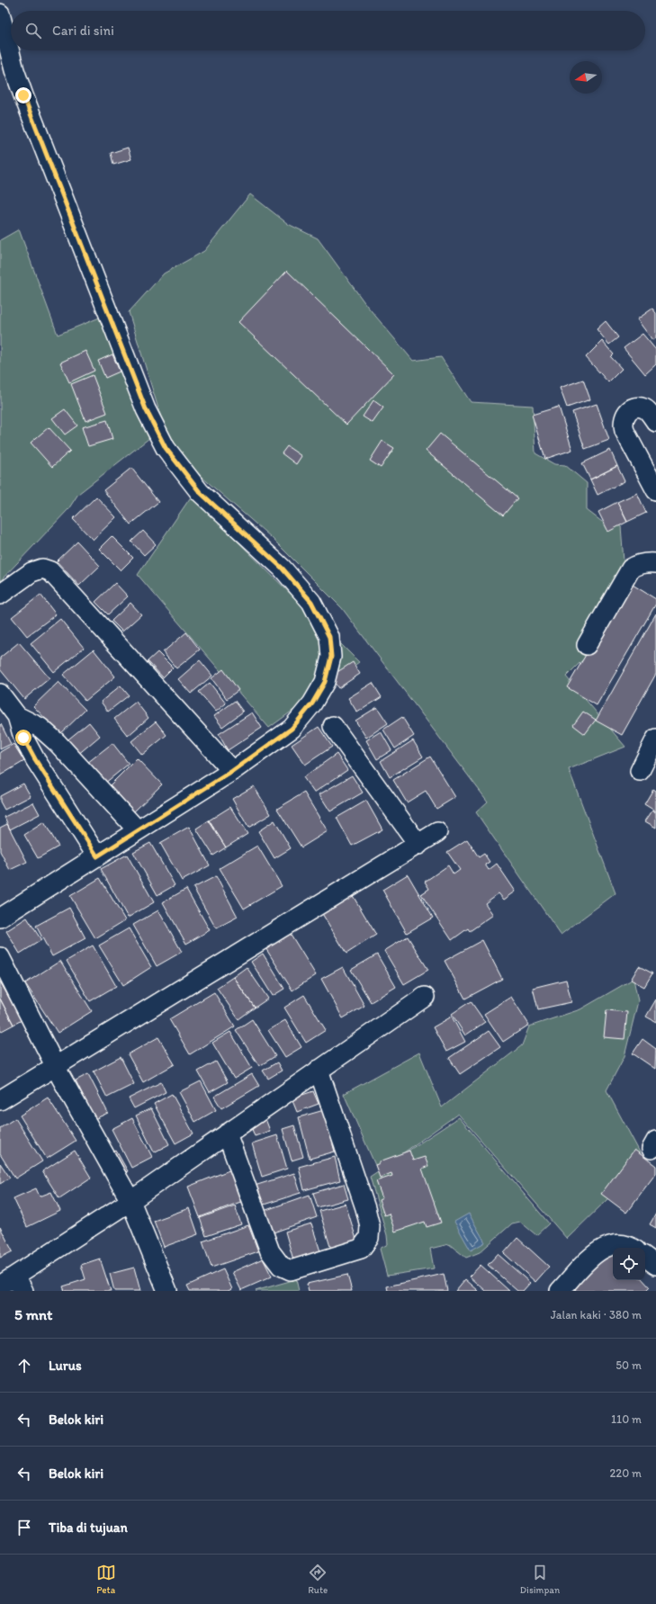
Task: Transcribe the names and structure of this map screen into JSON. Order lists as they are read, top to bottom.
{
  "north": "left",
  "page": {
    "search": "Cari di sini",
    "heading": ["5 mnt", "Jalan kaki · 380 m"],
    "list": [
      ["Lurus", "50 m"],
      ["Belok kiri", "110 m"],
      ["Belok kiri", "220 m"],
      "Tiba di tujuan"
    ],
    "nav": ["Peta", "Rute", "Disimpan"]
  }
}
